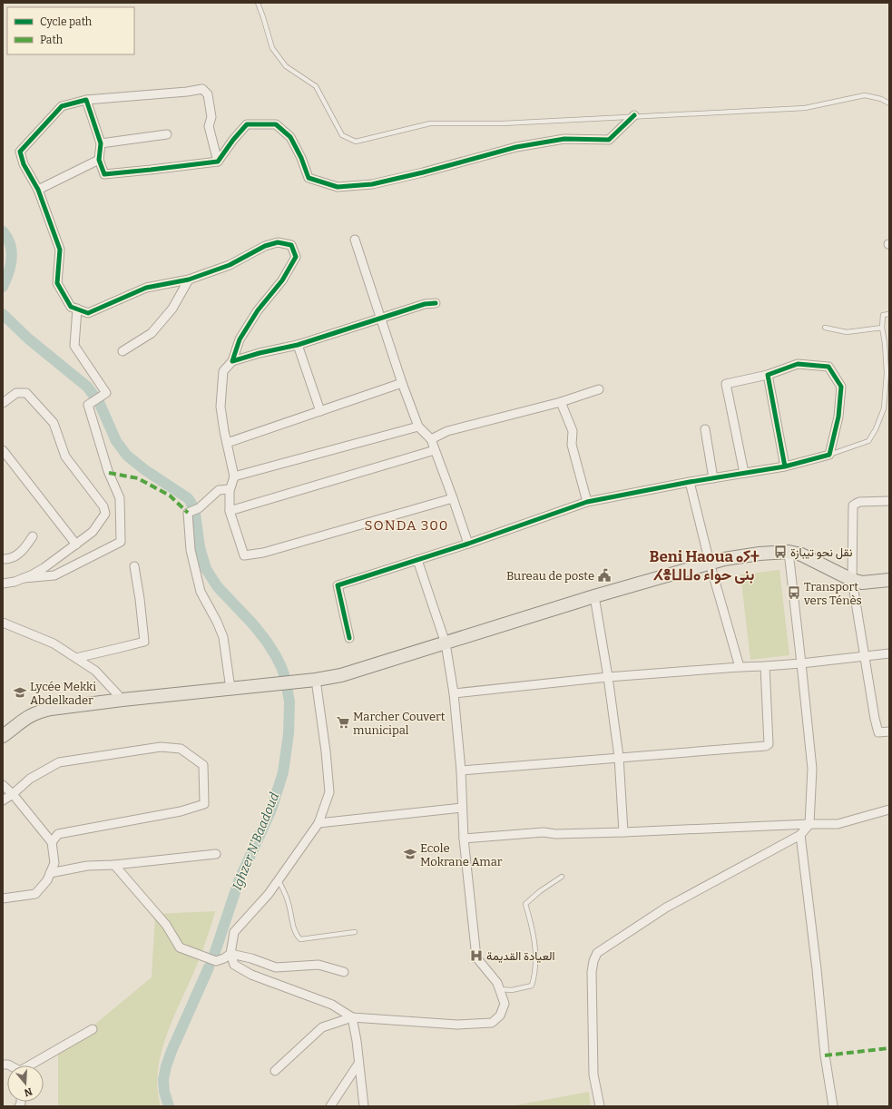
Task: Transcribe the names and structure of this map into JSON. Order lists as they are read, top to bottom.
{
  "districts": ["SONDA 300", "Beni Haoua ⴰⵢⵜ ⵃⴻⵡⵡⴰ بنى حواء"],
  "water": ["Ighzer N'Baadoud"],
  "places": {
    "bus stop": ["نقل نحو تيبازة", "Transport vers Ténès"],
    "public building": ["Bureau de poste"],
    "school or university": ["Lycée Mekki Abdelkader", "Ecole Mokrane Amar"],
    "supermarket": ["Marcher Couvert municipal"],
    "hospital": ["العيادة القديمة"]
  },
  "legend": ["Cycle path", "Path"],
  "north": "bottom"
}
